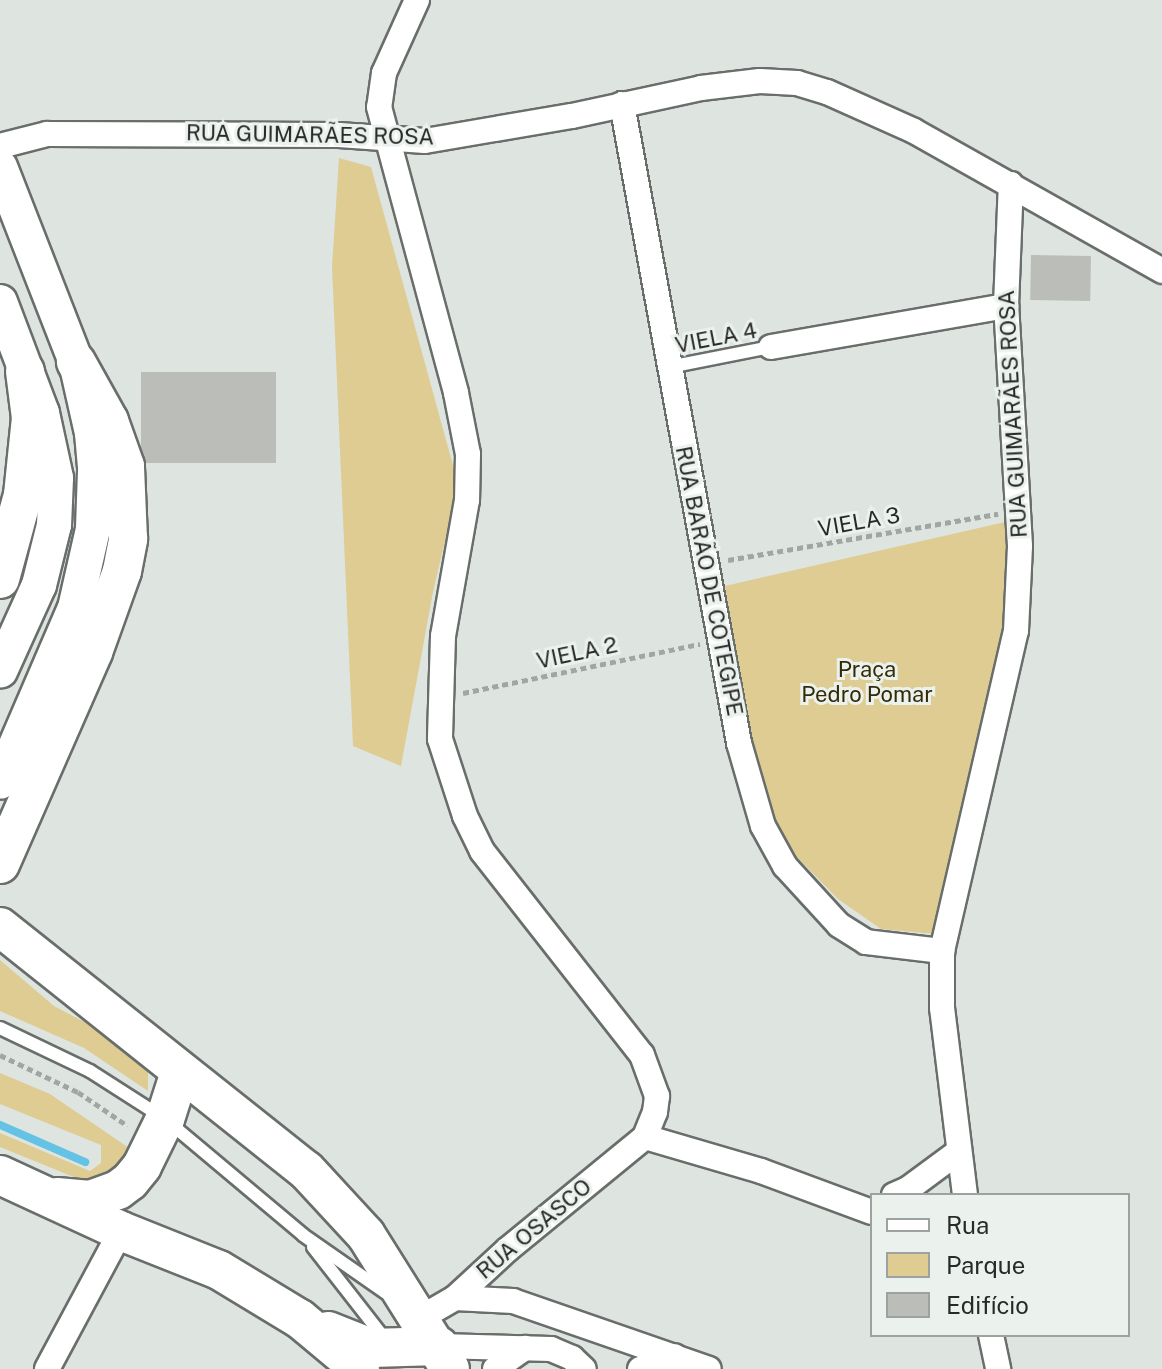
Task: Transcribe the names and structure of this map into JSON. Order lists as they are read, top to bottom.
{
  "streets": {
    "street": ["RUA GUIMARÃES ROSA", "RUA BARÃO DE COTEGIPE", "RUA OSASCO"],
    "lane": ["VIELA 4"],
    "path": ["VIELA 3", "VIELA 2"]
  },
  "crossings": [
    ["RUA GUIMARÃES ROSA", "VIELA 3"],
    ["RUA GUIMARÃES ROSA", "RUA BARÃO DE COTEGIPE"],
    ["VIELA 4", "RUA BARÃO DE COTEGIPE"],
    ["VIELA 3", "RUA BARÃO DE COTEGIPE"],
    ["RUA BARÃO DE COTEGIPE", "VIELA 2"]
  ],
  "parks": ["Praça Pedro Pomar"],
  "legend": ["Rua", "Parque", "Edifício"]
}
